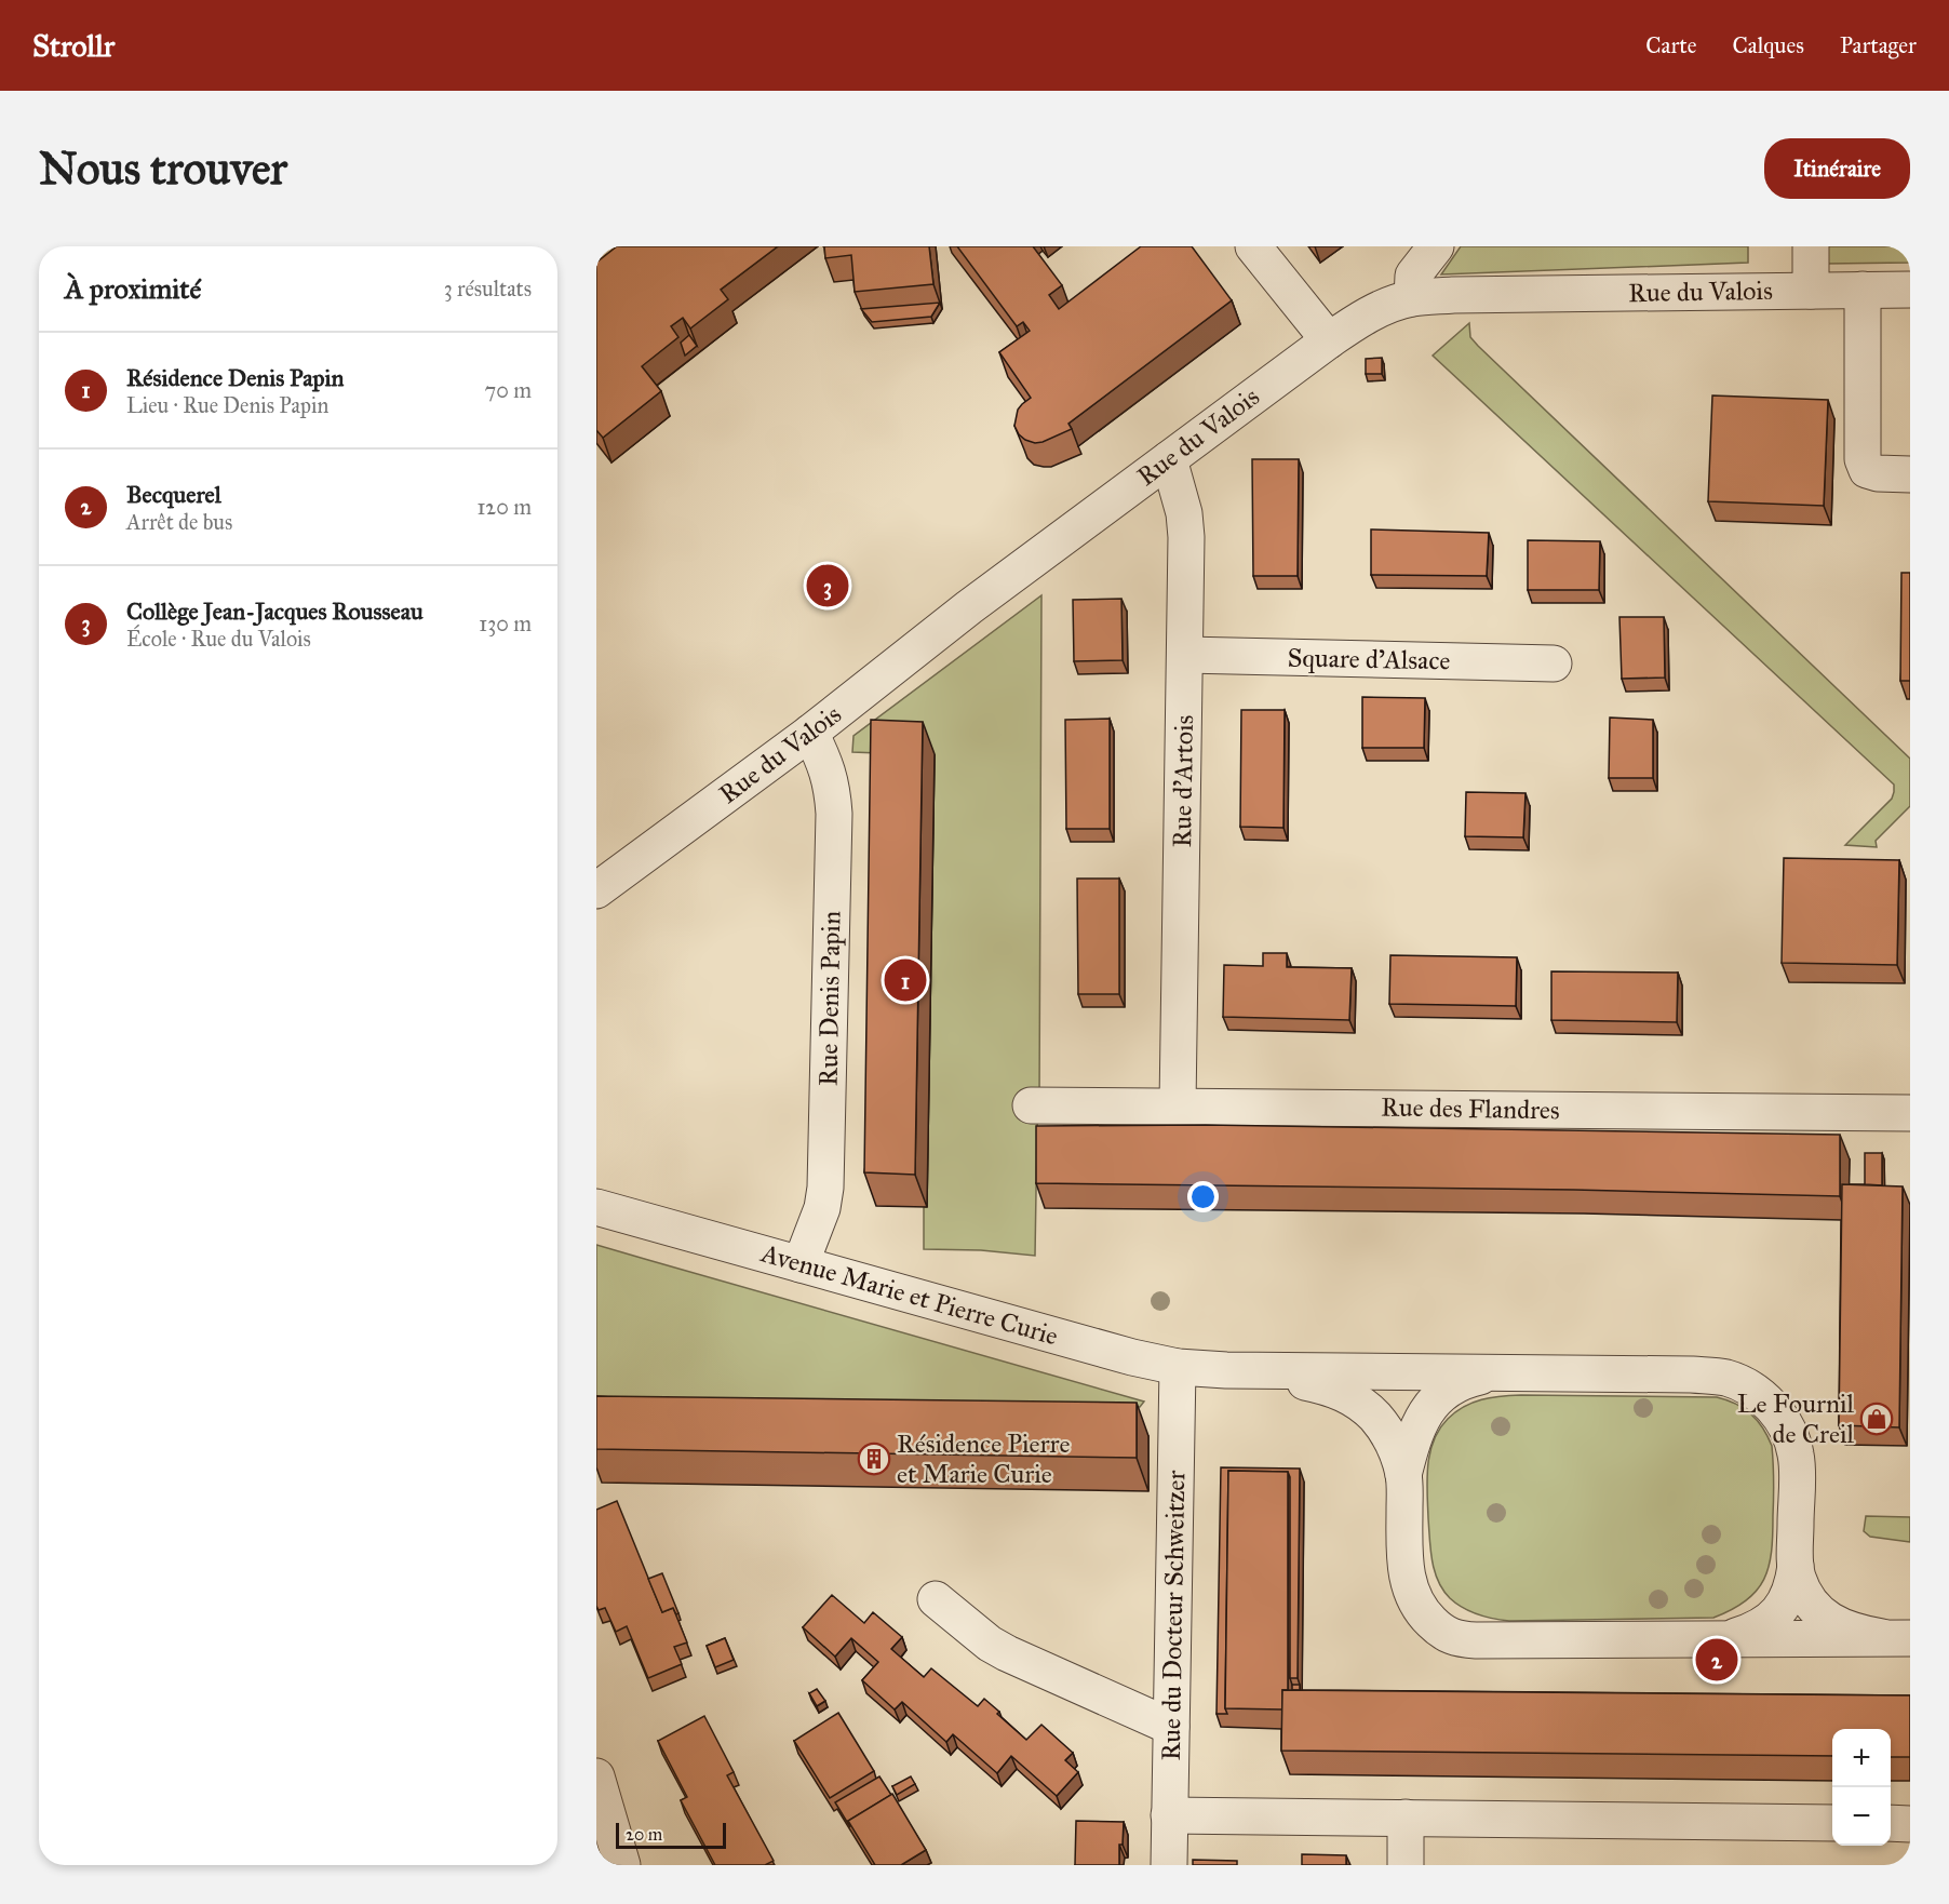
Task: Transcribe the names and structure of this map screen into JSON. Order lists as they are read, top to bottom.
{
  "streets": {
    "street": [
      "Rue du Valois",
      "Square d'Alsace",
      "Rue d'Artois",
      "Rue Denis Papin",
      "Rue des Flandres",
      "Avenue Marie et Pierre Curie",
      "Rue du Docteur Schweitzer"
    ]
  },
  "crossings": [
    ["Rue du Valois", "Rue d'Artois"],
    ["Rue du Valois", "Rue Denis Papin"],
    ["Square d'Alsace", "Rue d'Artois"],
    ["Rue d'Artois", "Rue des Flandres"],
    ["Rue Denis Papin", "Avenue Marie et Pierre Curie"],
    ["Avenue Marie et Pierre Curie", "Rue du Docteur Schweitzer"]
  ],
  "places": {
    "shop": ["Le Fournil de Creil"],
    "building": ["Résidence Pierre et Marie Curie"]
  },
  "scale_bar": "20 m",
  "page": {
    "header": "Strollr",
    "nav": ["Carte", "Calques", "Partager"],
    "buttons": "Itinéraire",
    "title": "Nous trouver",
    "heading": ["À proximité", "3 résultats"],
    "list": [
      {
        "mark": "1",
        "name": "Résidence Denis Papin",
        "note": "Lieu · Rue Denis Papin",
        "value": "70 m"
      },
      {
        "mark": "2",
        "name": "Becquerel",
        "note": "Arrêt de bus",
        "value": "120 m"
      },
      {
        "mark": "3",
        "name": "Collège Jean-Jacques Rousseau",
        "note": "École · Rue du Valois",
        "value": "130 m"
      }
    ],
    "pins": ["3", "1", "2"],
    "map_buttons": ["+", "−"],
    "scale": "20 m"
  }
}
